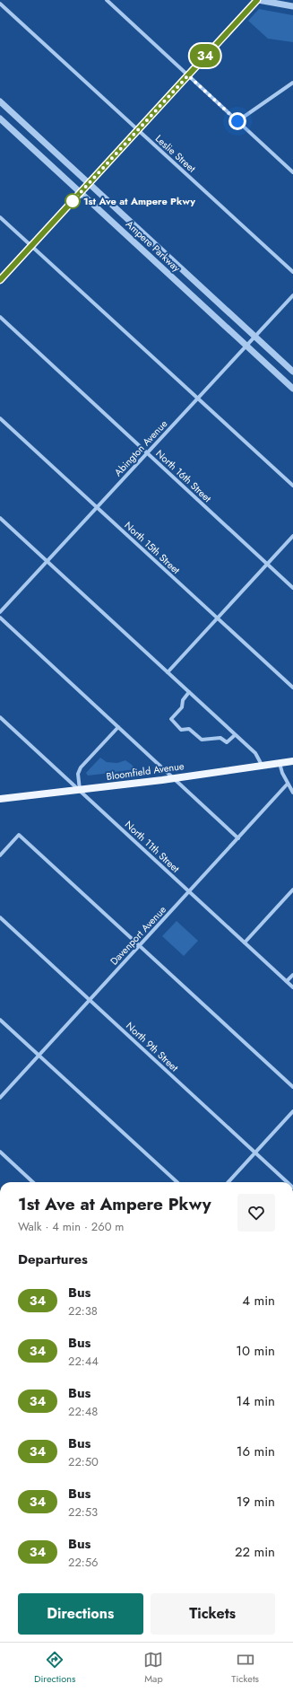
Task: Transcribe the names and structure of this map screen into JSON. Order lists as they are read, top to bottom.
{
  "streets": {
    "main road": ["Bloomfield Avenue"],
    "street": [
      "Leslie Street",
      "Ampere Parkway",
      "Abington Avenue",
      "North 16th Street",
      "North 15th Street",
      "North 11th Street",
      "Davenport Avenue",
      "North 9th Street"
    ]
  },
  "crossings": [
    ["Ampere Parkway", "Abington Avenue"],
    ["Abington Avenue", "North 16th Street"],
    ["Abington Avenue", "North 15th Street"],
    ["Bloomfield Avenue", "North 11th Street"],
    ["North 11th Street", "Davenport Avenue"],
    ["Davenport Avenue", "North 9th Street"]
  ],
  "places": ["1st Ave at Ampere Pkwy"],
  "lines": ["bus line 34"],
  "page": {
    "on_map": "34",
    "heading": [
      ["1st Ave at Ampere Pkwy", "Walk · 4 min · 260 m"],
      "Departures"
    ],
    "list": [
      {
        "mark": "34",
        "name": "Bus",
        "note": "22:38",
        "value": "4 min"
      },
      {
        "mark": "34",
        "name": "Bus",
        "note": "22:44",
        "value": "10 min"
      },
      {
        "mark": "34",
        "name": "Bus",
        "note": "22:48",
        "value": "14 min"
      },
      {
        "mark": "34",
        "name": "Bus",
        "note": "22:50",
        "value": "16 min"
      },
      {
        "mark": "34",
        "name": "Bus",
        "note": "22:53",
        "value": "19 min"
      },
      {
        "mark": "34",
        "name": "Bus",
        "note": "22:56",
        "value": "22 min"
      }
    ],
    "buttons": ["Directions", "Tickets"],
    "tabs": ["Directions", "Map", "Tickets"]
  }
}
